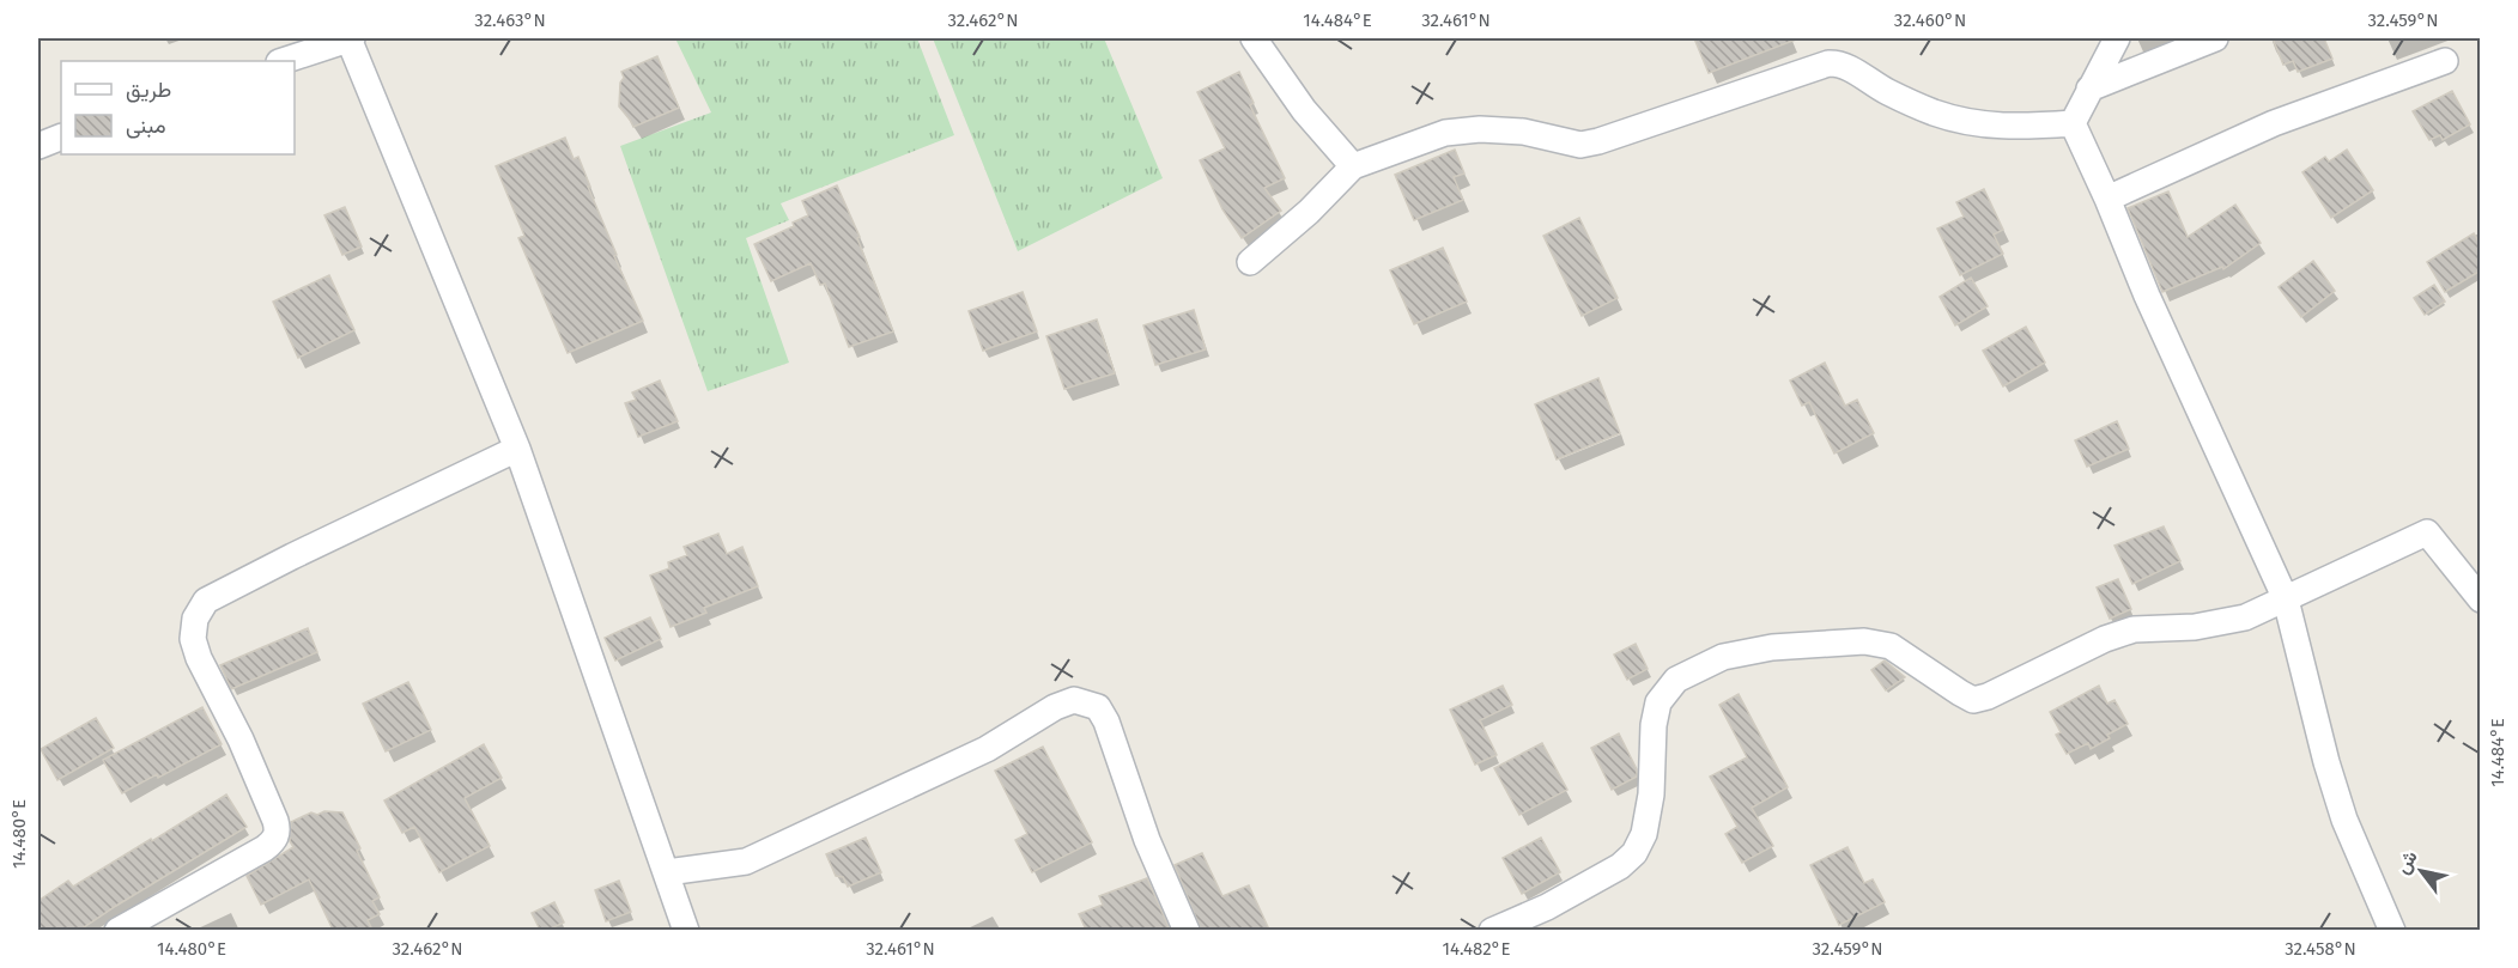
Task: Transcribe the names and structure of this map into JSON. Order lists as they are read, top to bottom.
{
  "legend": ["طريق", "مبنى"],
  "north": "top left",
  "coordinates": [
    "32.463°N",
    "32.462°N",
    "14.484°E",
    "32.461°N",
    "32.460°N",
    "32.459°N",
    "14.480°E",
    "14.482°E",
    "32.458°N"
  ]
}
